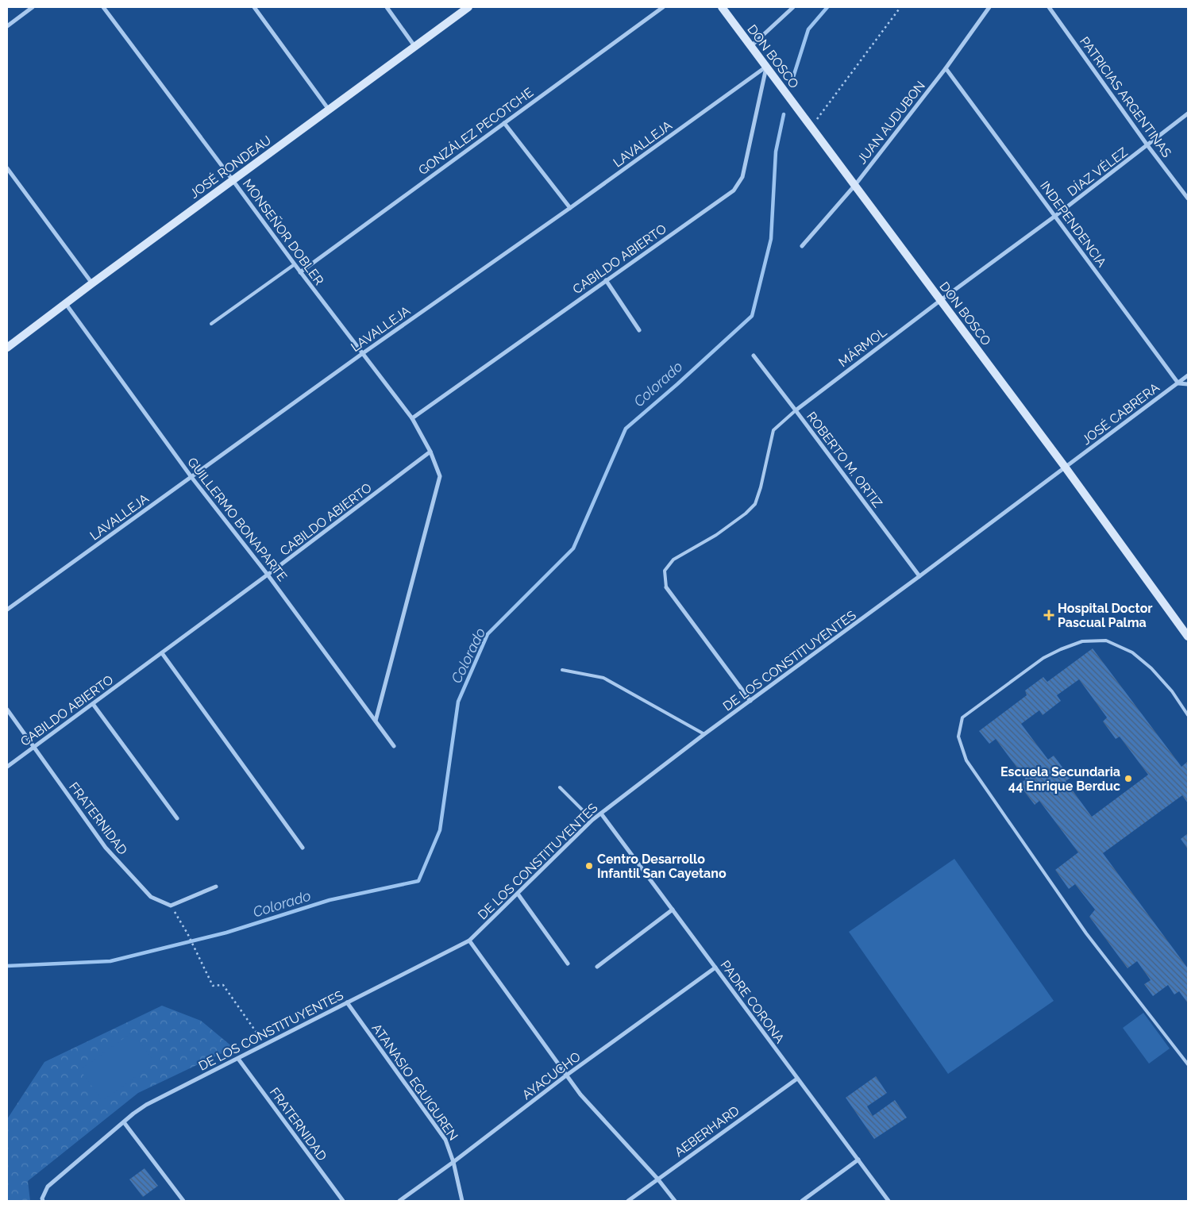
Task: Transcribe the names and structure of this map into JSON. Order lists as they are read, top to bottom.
{
  "streets": {
    "main road": ["DON BOSCO", "JOSÉ RONDEAU"],
    "street": [
      "PATRICIAS ARGENTINAS",
      "JUAN AUDUBON",
      "GONZÁLEZ PECOTCHE",
      "LAVALLEJA",
      "DÍAZ VÉLEZ",
      "INDEPENDENCIA",
      "MONSEÑOR DOBLER",
      "CABILDO ABIERTO",
      "MÁRMOL",
      "JOSÉ CABRERA",
      "ROBERTO M. ORTIZ",
      "GUILLERMO BONAPARTE",
      "DE LOS CONSTITUYENTES",
      "FRATERNIDAD",
      "PADRE CORONA",
      "AYACUCHO",
      "ATANASIO EGUIGUREN",
      "AEBERHARD"
    ]
  },
  "crossings": [
    ["DON BOSCO", "JUAN AUDUBON"],
    ["DON BOSCO", "LAVALLEJA"],
    ["DON BOSCO", "DÍAZ VÉLEZ"],
    ["DON BOSCO", "CABILDO ABIERTO"],
    ["DON BOSCO", "MÁRMOL"],
    ["DON BOSCO", "JOSÉ CABRERA"],
    ["DON BOSCO", "DE LOS CONSTITUYENTES"],
    ["PATRICIAS ARGENTINAS", "DÍAZ VÉLEZ"],
    ["JUAN AUDUBON", "INDEPENDENCIA"],
    ["GONZÁLEZ PECOTCHE", "MONSEÑOR DOBLER"],
    ["LAVALLEJA", "MONSEÑOR DOBLER"],
    ["LAVALLEJA", "CABILDO ABIERTO"],
    ["LAVALLEJA", "GUILLERMO BONAPARTE"],
    ["JOSÉ RONDEAU", "MONSEÑOR DOBLER"],
    ["JOSÉ RONDEAU", "GUILLERMO BONAPARTE"],
    ["DÍAZ VÉLEZ", "INDEPENDENCIA"],
    ["DÍAZ VÉLEZ", "MÁRMOL"],
    ["INDEPENDENCIA", "JOSÉ CABRERA"],
    ["MONSEÑOR DOBLER", "CABILDO ABIERTO"],
    ["CABILDO ABIERTO", "GUILLERMO BONAPARTE"],
    ["CABILDO ABIERTO", "FRATERNIDAD"],
    ["MÁRMOL", "ROBERTO M. ORTIZ"],
    ["JOSÉ CABRERA", "DE LOS CONSTITUYENTES"],
    ["ROBERTO M. ORTIZ", "DE LOS CONSTITUYENTES"],
    ["DE LOS CONSTITUYENTES", "FRATERNIDAD"],
    ["DE LOS CONSTITUYENTES", "PADRE CORONA"],
    ["DE LOS CONSTITUYENTES", "ATANASIO EGUIGUREN"],
    ["PADRE CORONA", "AYACUCHO"],
    ["PADRE CORONA", "AEBERHARD"],
    ["AYACUCHO", "ATANASIO EGUIGUREN"]
  ],
  "water": ["Colorado"],
  "places": {
    "health": ["Hospital Doctor Pascual Palma"],
    "other": ["Escuela Secundaria 44 Enrique Berduc", "Centro Desarrollo Infantil San Cayetano"]
  }
}
